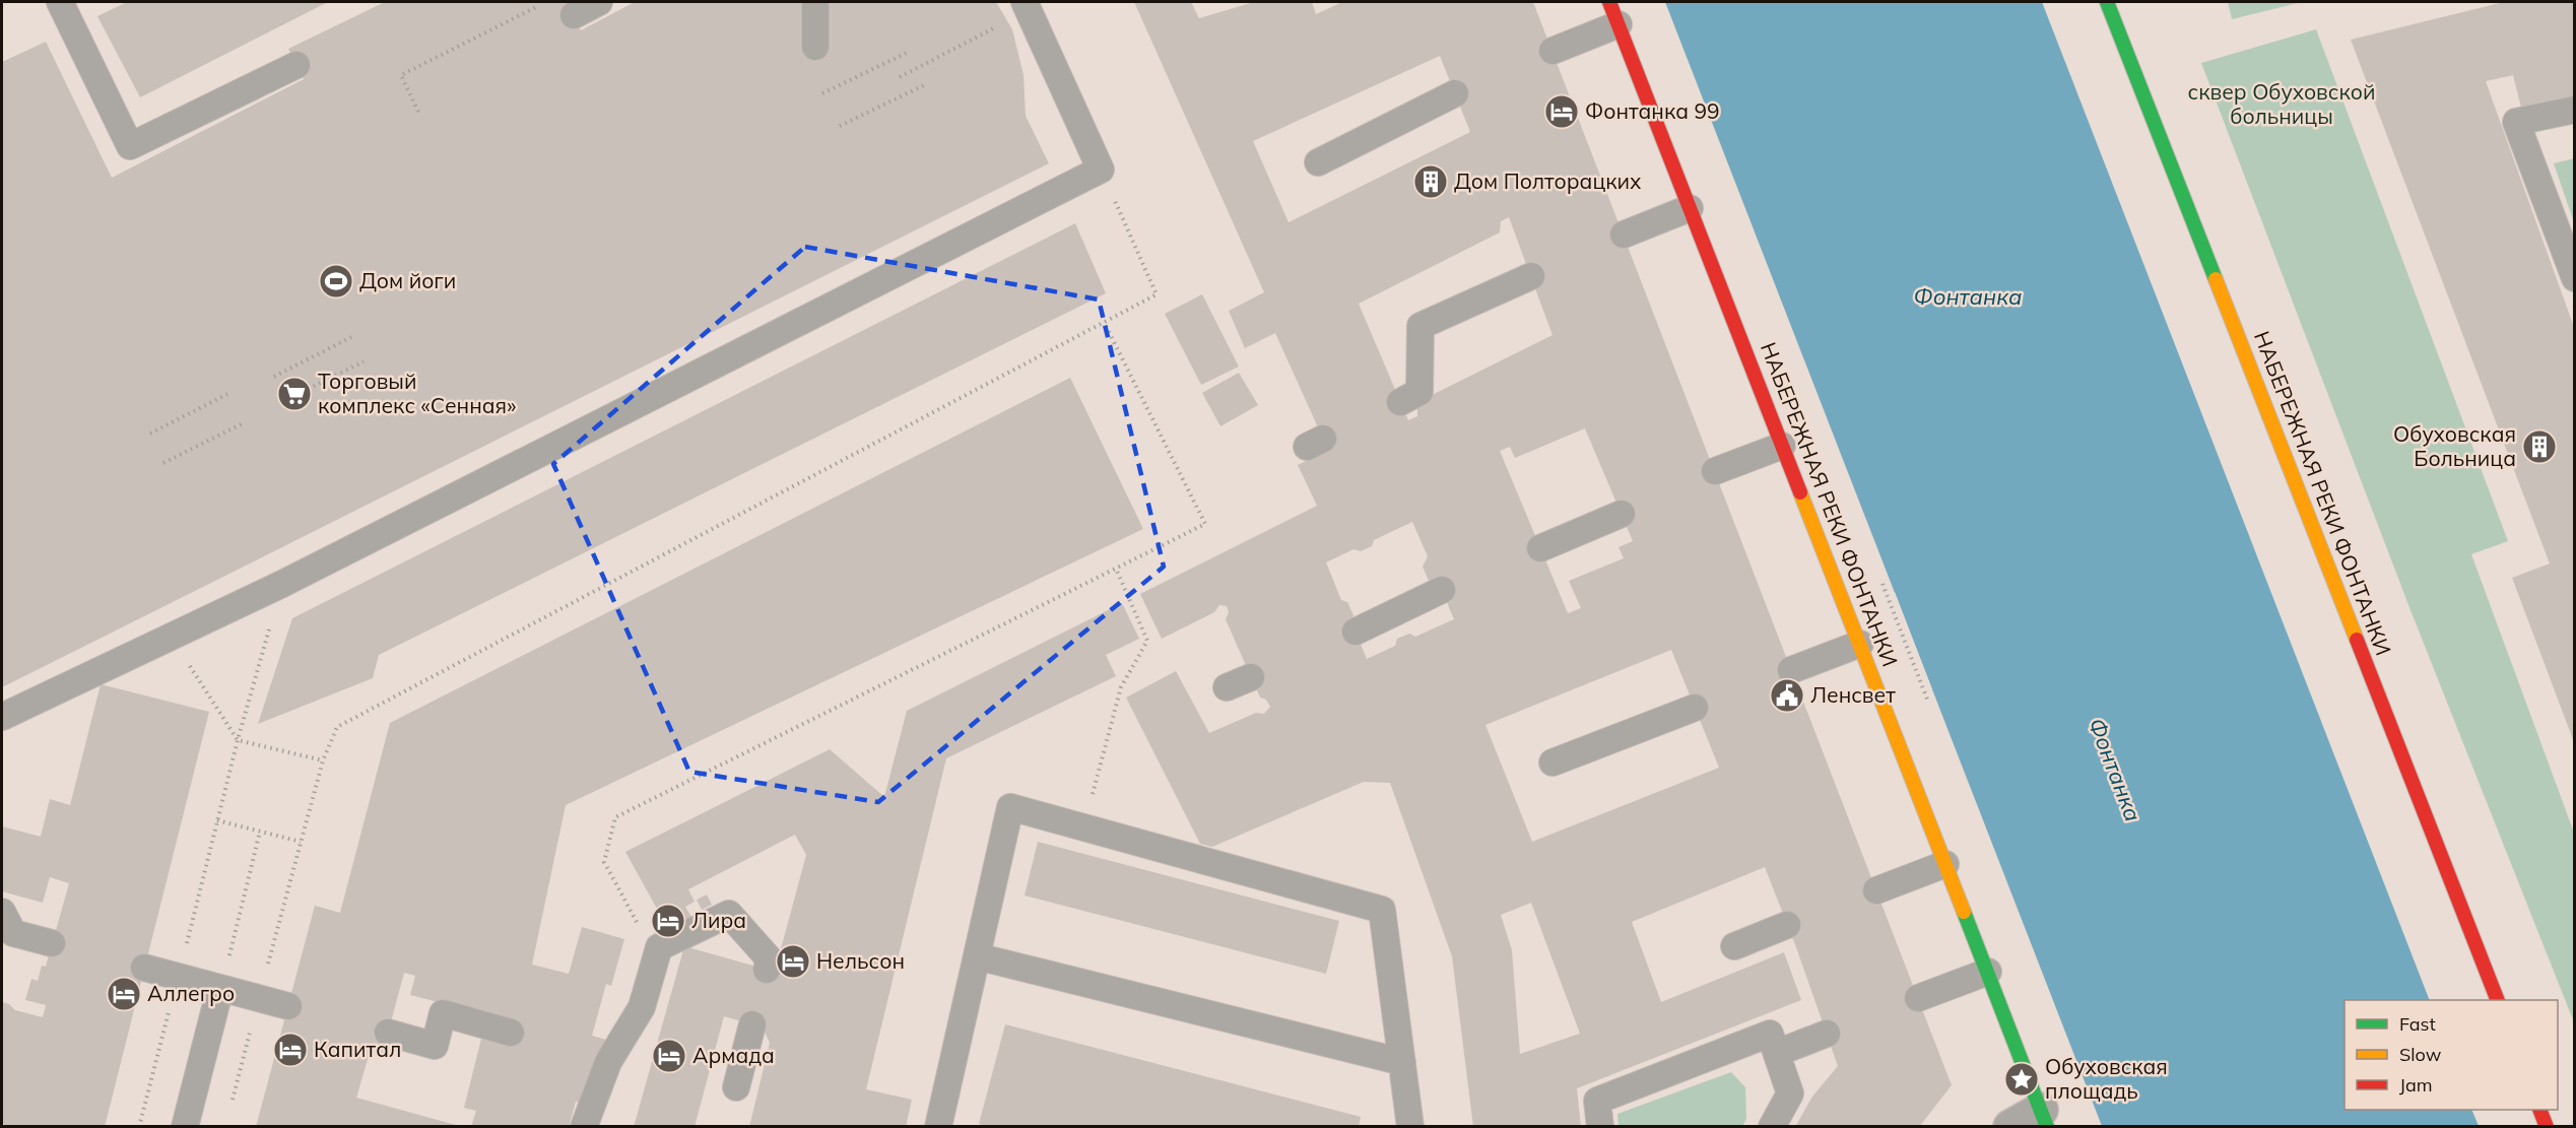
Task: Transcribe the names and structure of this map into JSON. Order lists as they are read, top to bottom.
{
  "streets": {
    "main road": ["НАБЕРЕЖНАЯ РЕКИ ФОНТАНКИ"]
  },
  "water": ["Фонтанка"],
  "parks": ["сквер Обуховской больницы"],
  "places": {
    "hotel": [
      "Фонтанка 99",
      "Лира",
      "Нельсон",
      "Аллегро",
      "Капитал",
      "Армада"
    ],
    "building": ["Дом Полторацких", "Обуховская Больница"],
    "sports": ["Дом йоги"],
    "supermarket": ["Торговый комплекс «Сенная»"],
    "public building": ["Ленсвет"],
    "place": ["Обуховская площадь"]
  },
  "legend": ["Fast", "Slow", "Jam"]
}
